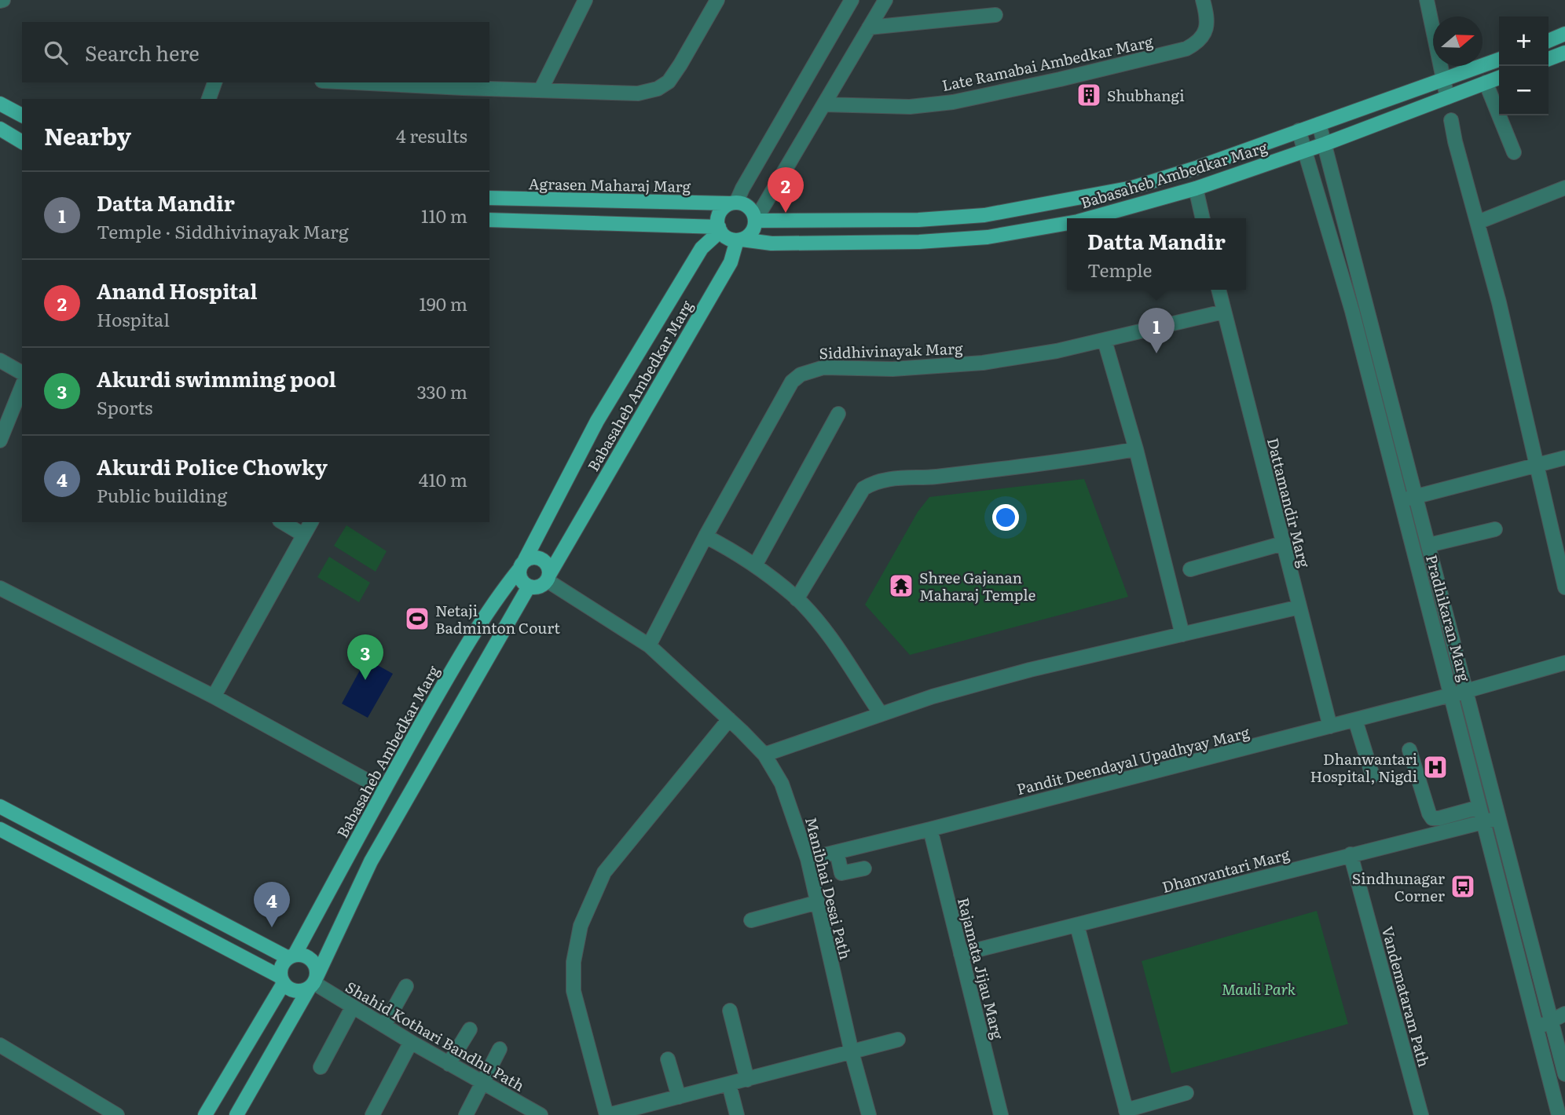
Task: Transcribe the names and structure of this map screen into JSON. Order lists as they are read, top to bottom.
{
  "streets": {
    "main road": ["Babasaheb Ambedkar Marg", "Agrasen Maharaj Marg"],
    "street": [
      "Late Ramabai Ambedkar Marg",
      "Siddhivinayak Marg",
      "Dattamandir Marg",
      "Pradhikaran Marg",
      "Pandit Deendayal Upadhyay Marg",
      "Dhanvantari Marg",
      "Manibhai Desai Path",
      "Rajamata Jijau Marg",
      "Vandemataram Path",
      "Shahid Kothari Bandhu Path"
    ]
  },
  "crossings": [
    ["Babasaheb Ambedkar Marg", "Agrasen Maharaj Marg"],
    ["Babasaheb Ambedkar Marg", "Pradhikaran Marg"],
    ["Babasaheb Ambedkar Marg", "Manibhai Desai Path"],
    ["Babasaheb Ambedkar Marg", "Shahid Kothari Bandhu Path"],
    ["Siddhivinayak Marg", "Dattamandir Marg"],
    ["Siddhivinayak Marg", "Manibhai Desai Path"],
    ["Dattamandir Marg", "Pandit Deendayal Upadhyay Marg"],
    ["Pradhikaran Marg", "Pandit Deendayal Upadhyay Marg"],
    ["Pradhikaran Marg", "Dhanvantari Marg"],
    ["Pandit Deendayal Upadhyay Marg", "Manibhai Desai Path"],
    ["Pandit Deendayal Upadhyay Marg", "Rajamata Jijau Marg"],
    ["Dhanvantari Marg", "Rajamata Jijau Marg"],
    ["Dhanvantari Marg", "Vandemataram Path"]
  ],
  "parks": ["Mauli Park"],
  "places": {
    "building": ["Shubhangi"],
    "temple": ["Shree Gajanan Maharaj Temple"],
    "sports": ["Netaji Badminton Court"],
    "hospital": ["Dhanwantari Hospital, Nigdi"],
    "bus stop": ["Sindhunagar Corner"]
  },
  "north": "right",
  "page": {
    "map_buttons": ["+", "−"],
    "search": "Search here",
    "heading": ["Nearby", "4 results"],
    "pins": [
      "2",
      "1",
      "3",
      "4"
    ],
    "list": [
      {
        "mark": "1",
        "name": "Datta Mandir",
        "note": "Temple · Siddhivinayak Marg",
        "value": "110 m"
      },
      {
        "mark": "2",
        "name": "Anand Hospital",
        "note": "Hospital",
        "value": "190 m"
      },
      {
        "mark": "3",
        "name": "Akurdi swimming pool",
        "note": "Sports",
        "value": "330 m"
      },
      {
        "mark": "4",
        "name": "Akurdi Police Chowky",
        "note": "Public building",
        "value": "410 m"
      }
    ],
    "popup": ["Datta Mandir", "Temple"]
  }
}
